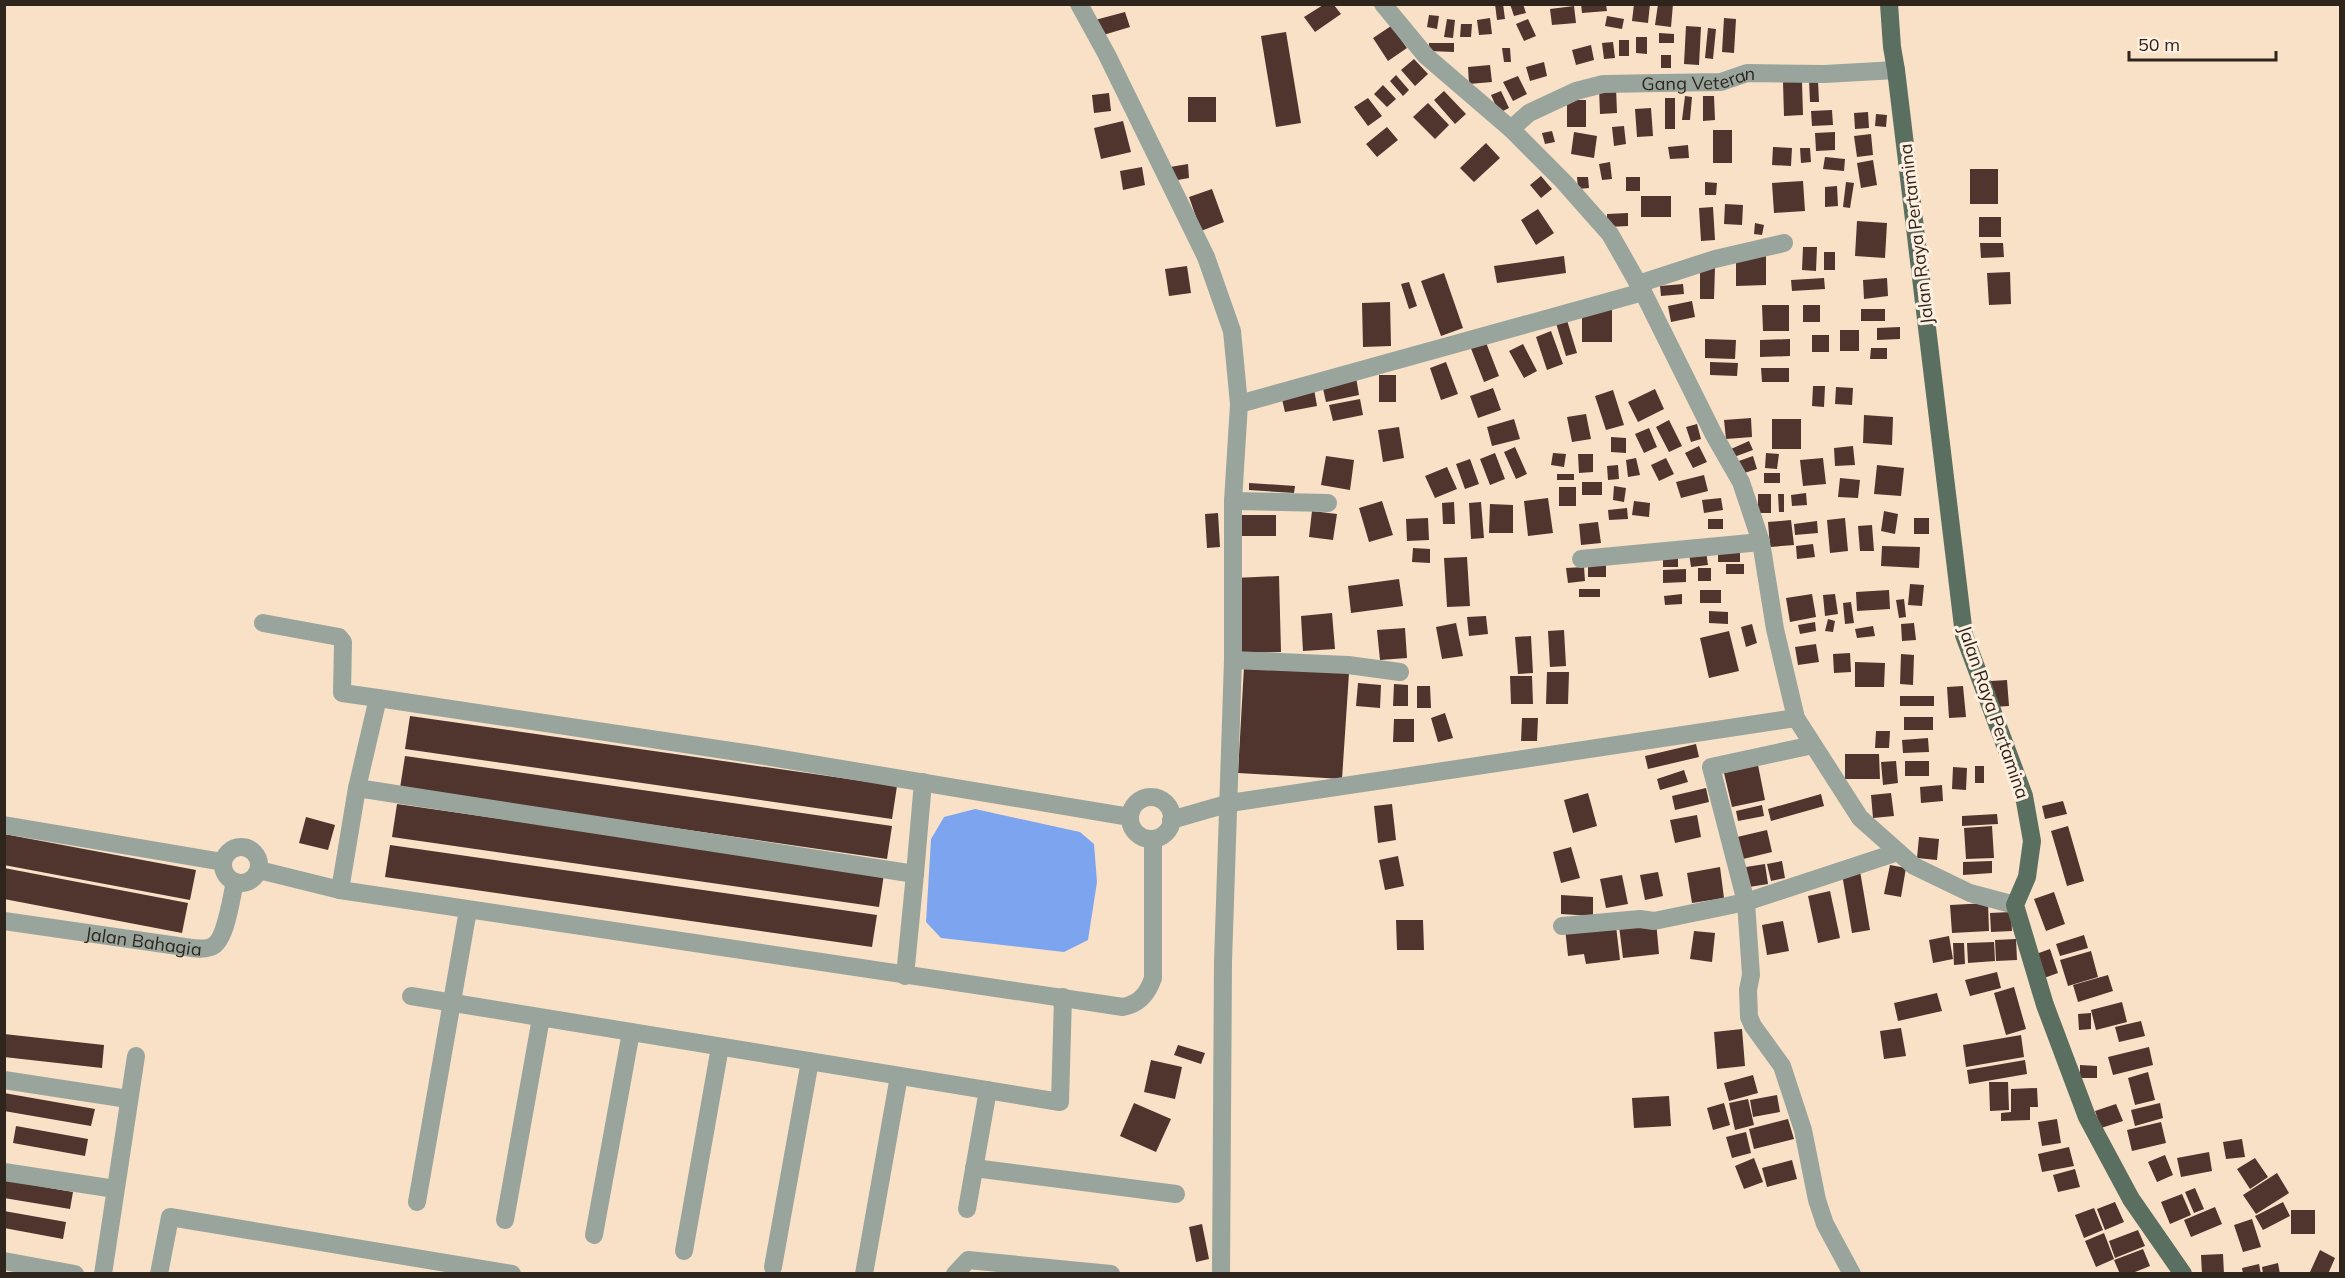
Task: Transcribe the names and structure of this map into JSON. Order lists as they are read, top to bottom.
{
  "streets": {
    "main road": ["Jalan Raya Pertamina"],
    "street": ["Gang Veteran", "Jalan Bahagia"]
  },
  "crossings": [
    ["Gang Veteran", "Jalan Raya Pertamina"]
  ],
  "scale_bar": "50 m"
}
